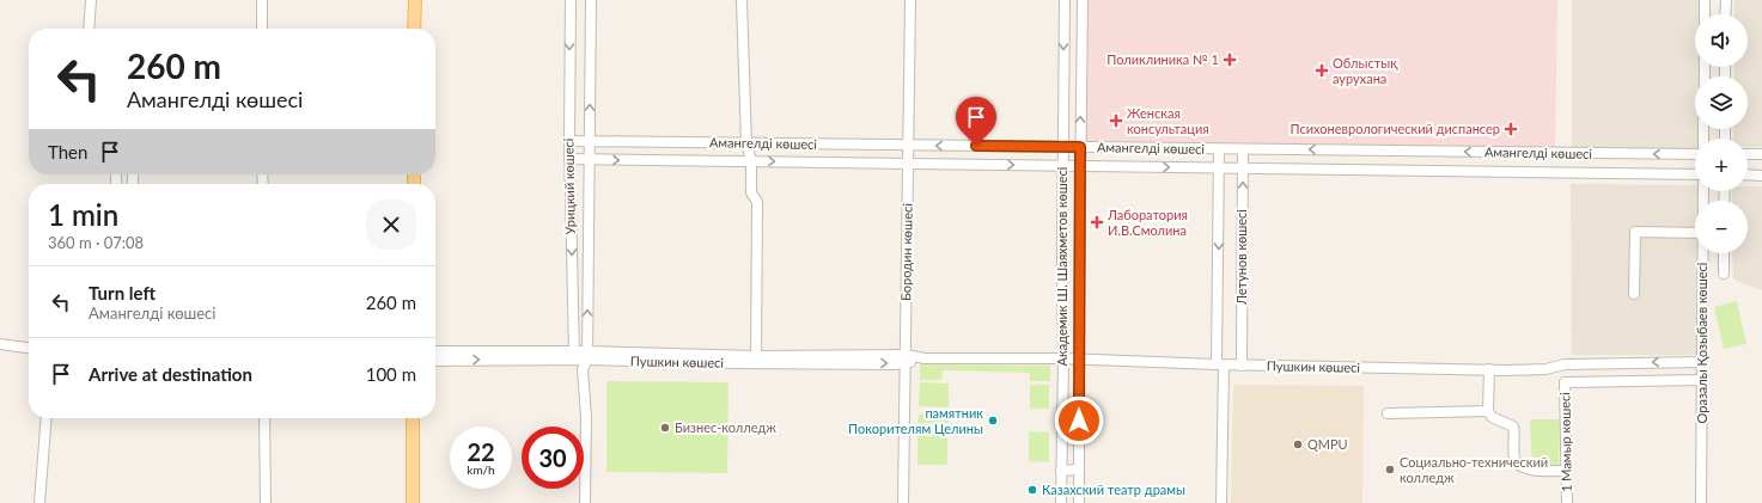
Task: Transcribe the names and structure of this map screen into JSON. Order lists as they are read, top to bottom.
{
  "streets": {
    "street": [
      "Амангелді көшесі",
      "Урицкий көшесі",
      "Бородин көшесі",
      "Летунов көшесі",
      "Академик Ш. Шаяхметов көшесі",
      "Оразалы Қозыбаев көшесі",
      "Пушкин көшесі",
      "1 Мамыр көшесі"
    ]
  },
  "crossings": [
    ["Амангелді көшесі", "Урицкий көшесі"],
    ["Амангелді көшесі", "Бородин көшесі"],
    ["Амангелді көшесі", "Летунов көшесі"],
    ["Амангелді көшесі", "Академик Ш. Шаяхметов көшесі"],
    ["Урицкий көшесі", "Пушкин көшесі"],
    ["Бородин көшесі", "Пушкин көшесі"],
    ["Летунов көшесі", "Пушкин көшесі"],
    ["Академик Ш. Шаяхметов көшесі", "Пушкин көшесі"],
    ["Оразалы Қозыбаев көшесі", "Пушкин көшесі"],
    ["Оразалы Қозыбаев көшесі", "1 Мамыр көшесі"]
  ],
  "places": {
    "health": [
      "Поликлиника № 1",
      "Облыстық аурухана",
      "Женская консультация",
      "Психоневрологический диспансер",
      "Лаборатория И.В.Смолина"
    ],
    "other": [
      "памятник Покорителям Целины",
      "Бизнес-колледж",
      "QMPU",
      "Социально-технический колледж",
      "Казахский театр драмы"
    ]
  },
  "page": {
    "map_buttons": ["+", "−"],
    "turn": ["260 m", "Амангелді көшесі"],
    "then": "Then",
    "heading": ["1 min", "360 m · 07:08"],
    "list": [
      {
        "name": "Turn left",
        "note": "Амангелді көшесі",
        "value": "260 m"
      },
      {
        "name": "Arrive at destination",
        "value": "100 m"
      }
    ],
    "speed": "22 km/h",
    "limit": "30"
  }
}
